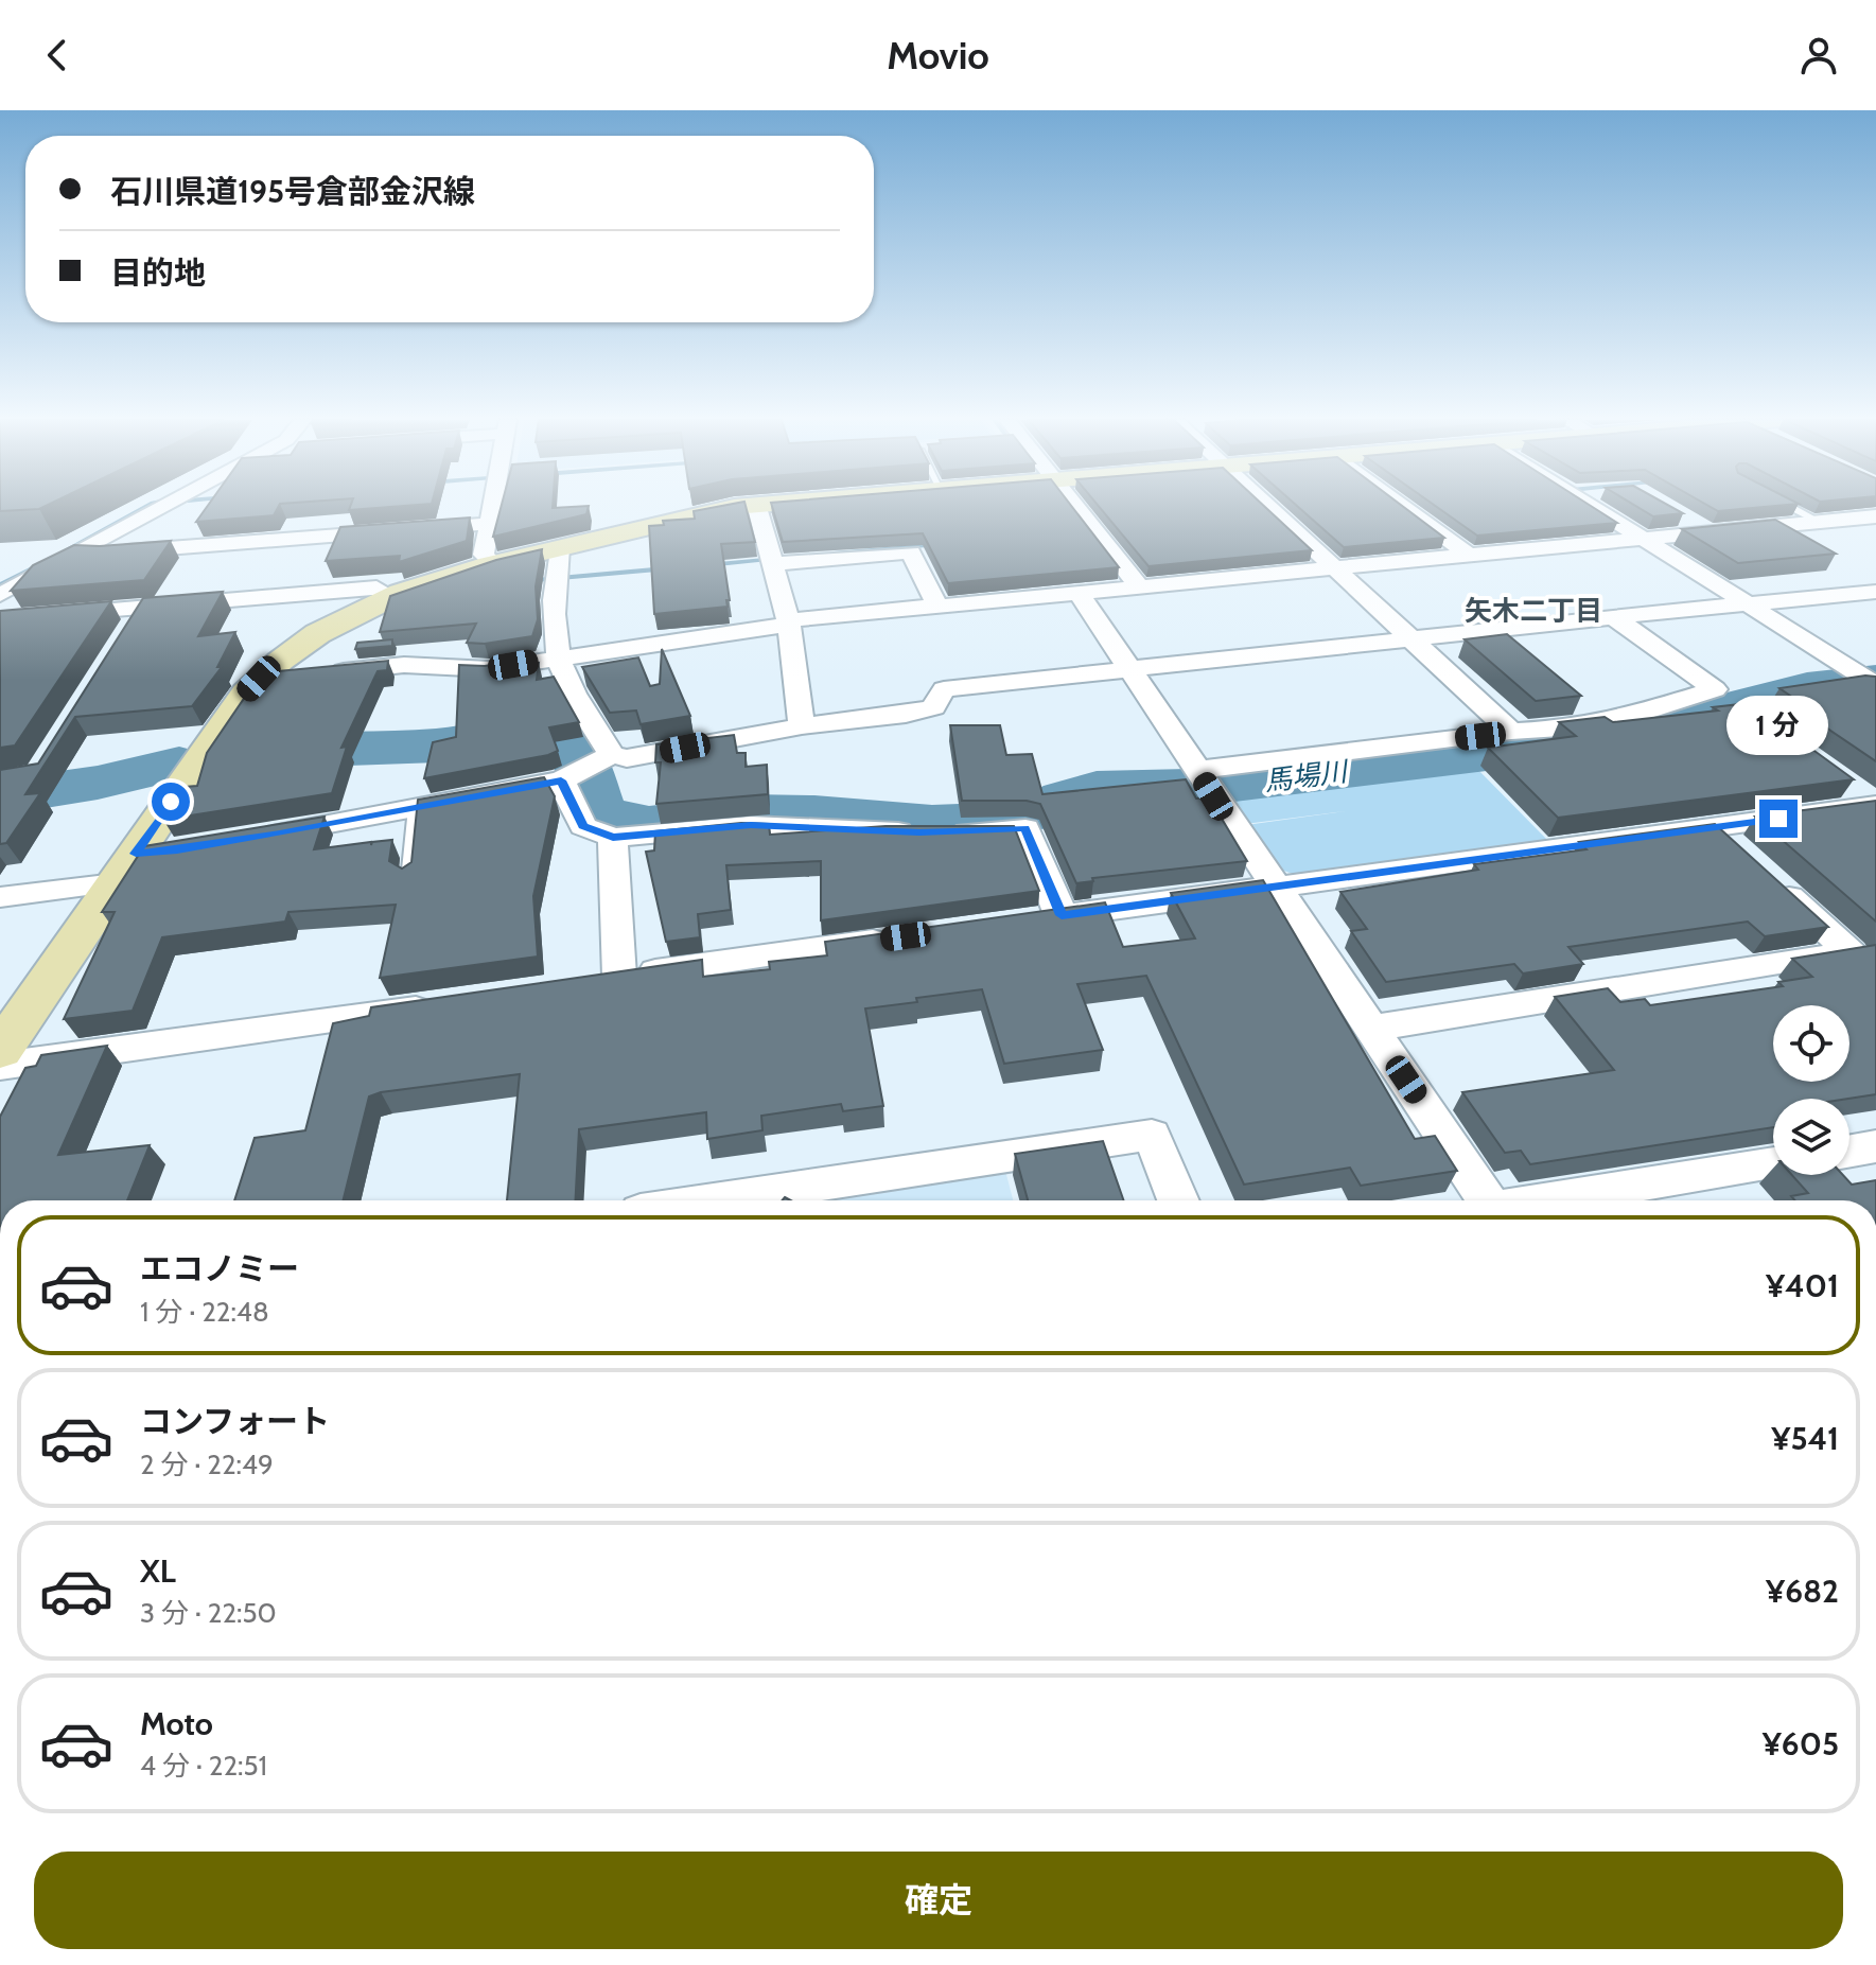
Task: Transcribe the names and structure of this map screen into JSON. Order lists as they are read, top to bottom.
{
  "districts": ["矢木二丁目"],
  "water": ["馬場川"],
  "page": {
    "header": "Movio",
    "banner": ["石川県道195号倉部金沢線", "目的地"],
    "bubble": "1 分",
    "list": [
      {
        "name": "エコノミー",
        "note": "1 分 · 22:48",
        "value": "¥401"
      },
      {
        "name": "コンフォート",
        "note": "2 分 · 22:49",
        "value": "¥541"
      },
      {
        "name": "XL",
        "note": "3 分 · 22:50",
        "value": "¥682"
      },
      {
        "name": "Moto",
        "note": "4 分 · 22:51",
        "value": "¥605"
      }
    ],
    "buttons": "確定"
  }
}
